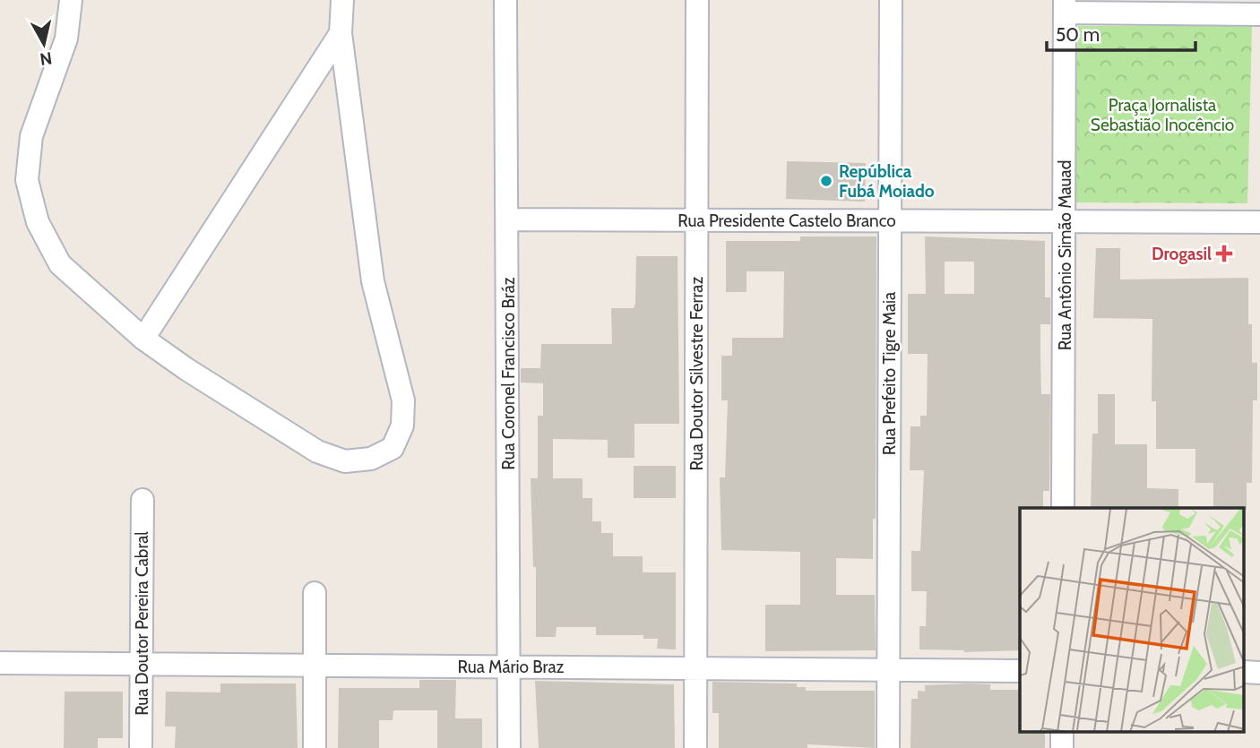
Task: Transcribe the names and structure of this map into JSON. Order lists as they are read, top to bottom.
{
  "streets": {
    "street": [
      "Rua Presidente Castelo Branco",
      "Rua Antônio Simão Mauad",
      "Rua Coronel Francisco Bráz",
      "Rua Doutor Silvestre Ferraz",
      "Rua Prefeito Tigre Maia",
      "Rua Doutor Pereira Cabral",
      "Rua Mário Braz"
    ]
  },
  "crossings": [
    ["Rua Presidente Castelo Branco", "Rua Antônio Simão Mauad"],
    ["Rua Presidente Castelo Branco", "Rua Coronel Francisco Bráz"],
    ["Rua Presidente Castelo Branco", "Rua Doutor Silvestre Ferraz"],
    ["Rua Presidente Castelo Branco", "Rua Prefeito Tigre Maia"],
    ["Rua Coronel Francisco Bráz", "Rua Mário Braz"],
    ["Rua Doutor Silvestre Ferraz", "Rua Mário Braz"],
    ["Rua Prefeito Tigre Maia", "Rua Mário Braz"],
    ["Rua Doutor Pereira Cabral", "Rua Mário Braz"]
  ],
  "parks": ["Praça Jornalista Sebastião Inocêncio"],
  "places": {
    "other": ["República Fubá Moiado"],
    "health": ["Drogasil"]
  },
  "scale_bar": "50 m",
  "north": "bottom"
}
